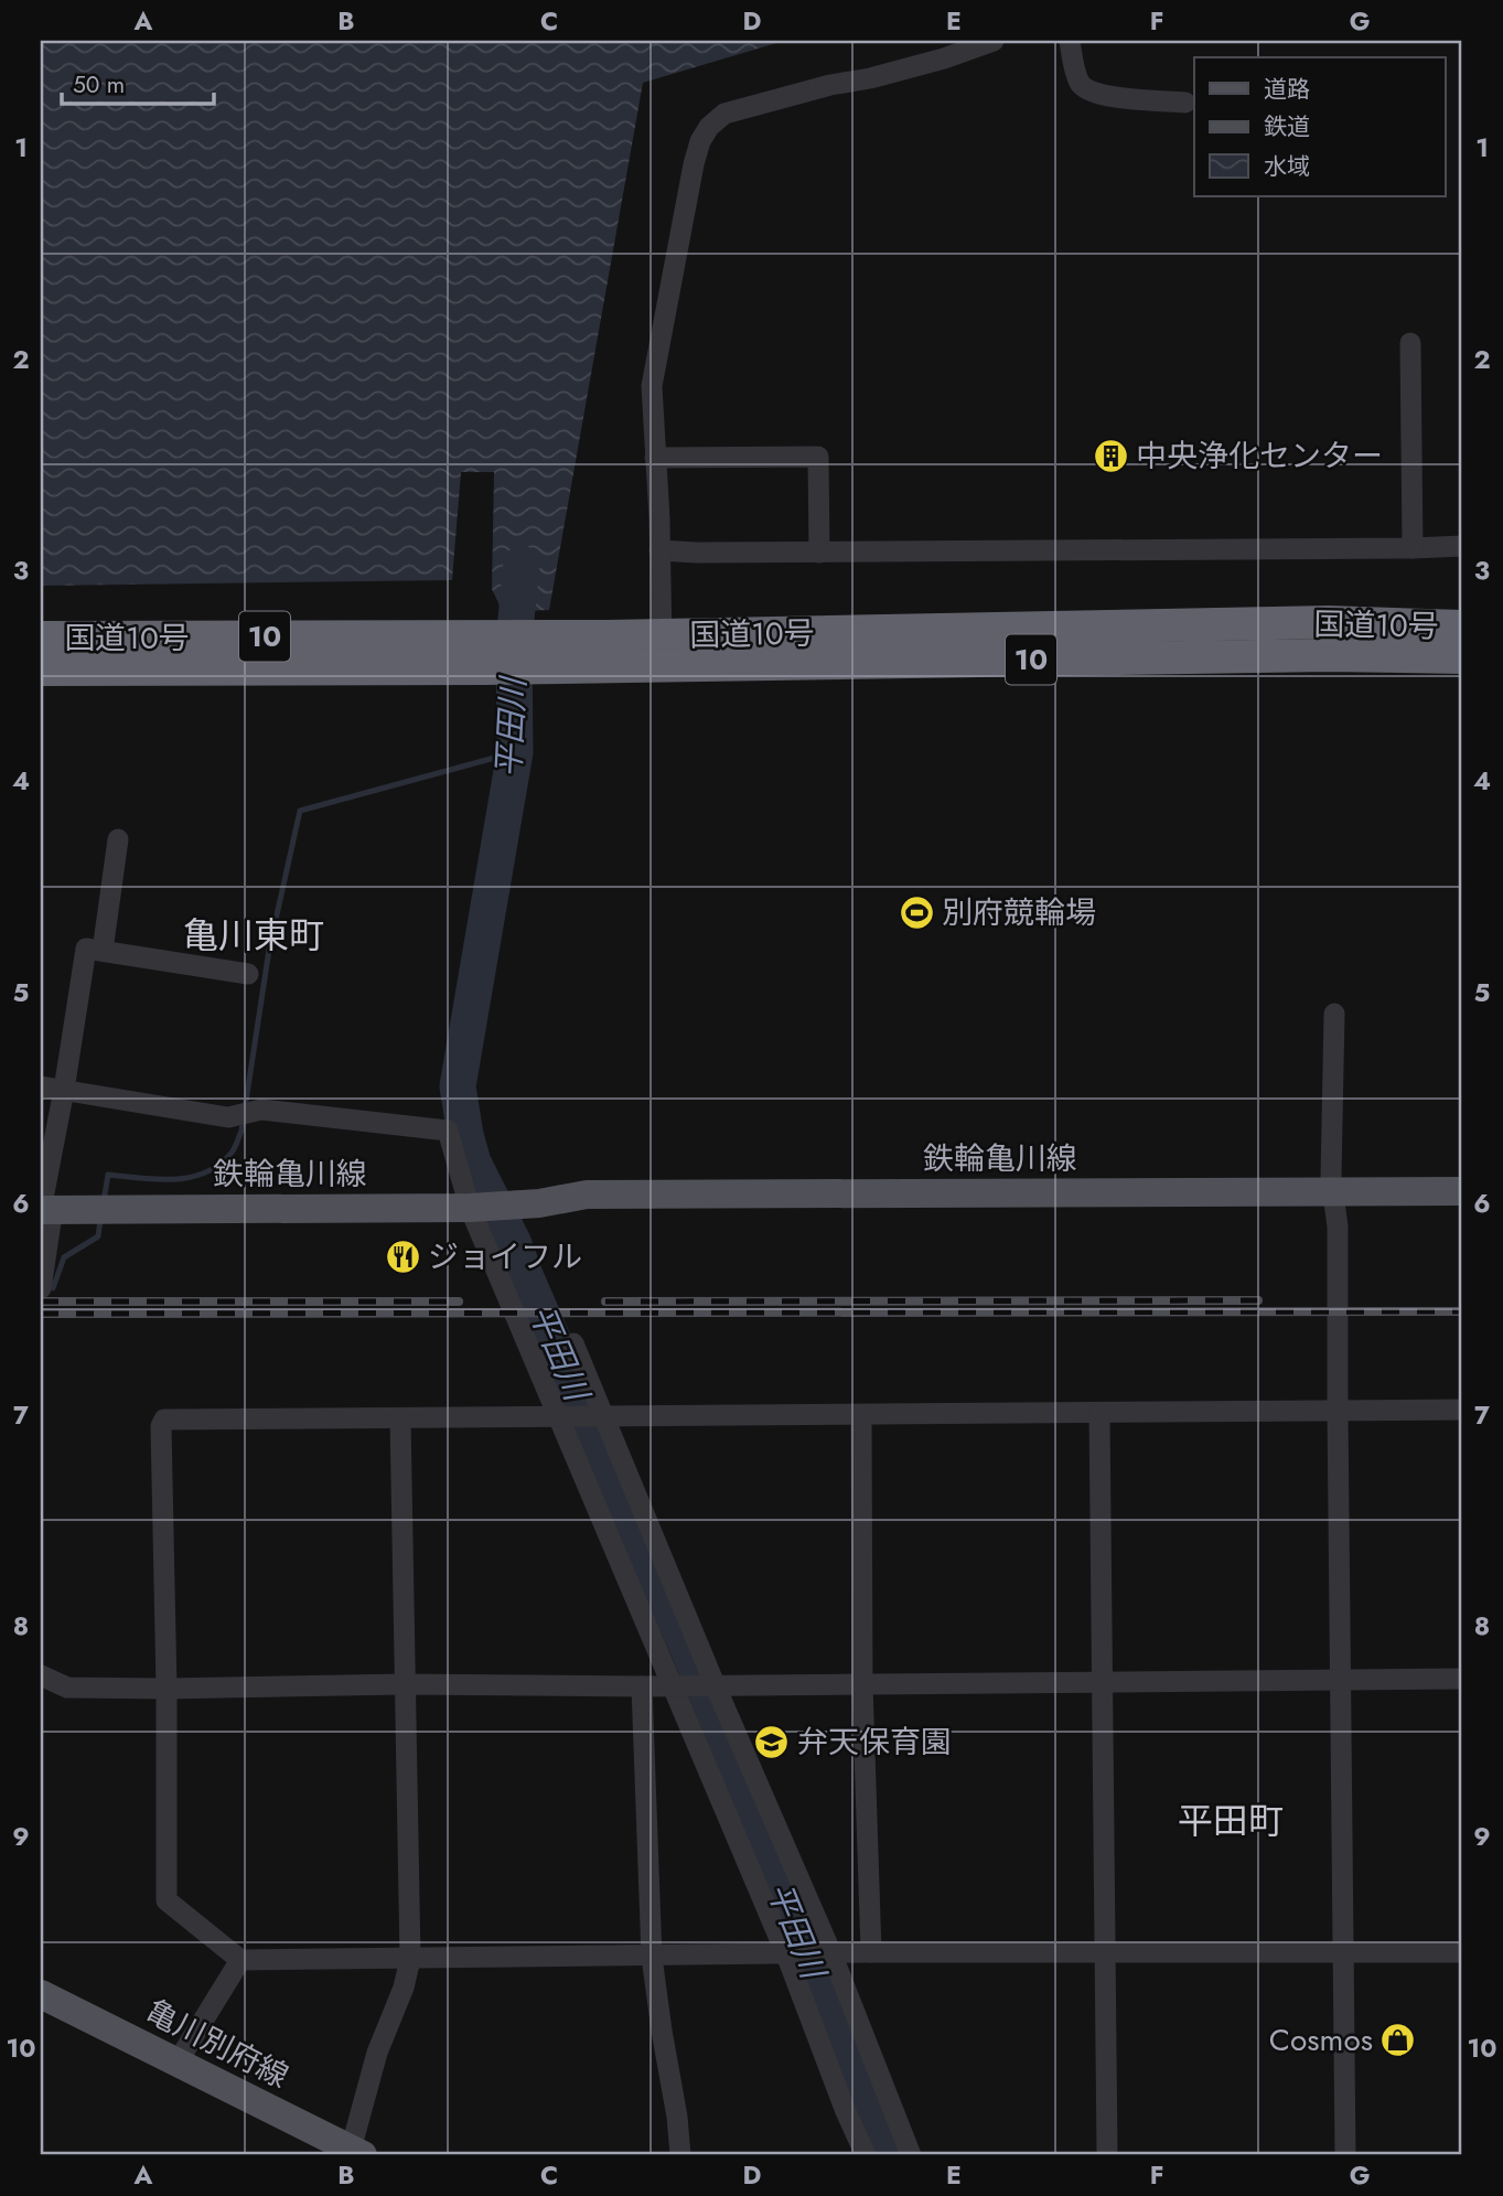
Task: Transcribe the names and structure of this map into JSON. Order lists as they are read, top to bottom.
{
  "streets": {
    "highway": ["国道10号", "10"],
    "main road": ["鉄輪亀川線", "亀川別府線"]
  },
  "districts": ["亀川東町", "平田町"],
  "water": ["平田川"],
  "places": {
    "building": ["中央浄化センター"],
    "sports": ["別府競輪場"],
    "restaurant": ["ジョイフル"],
    "school or university": ["弁天保育園"],
    "shop": ["Cosmos"]
  },
  "legend": ["道路", "鉄道", "水域"],
  "scale_bar": "50 m",
  "grid": {
    "columns": [
      "A",
      "B",
      "C",
      "D",
      "E",
      "F",
      "G"
    ],
    "rows": [
      "1",
      "2",
      "3",
      "4",
      "5",
      "6",
      "7",
      "8",
      "9",
      "10"
    ]
  }
}
